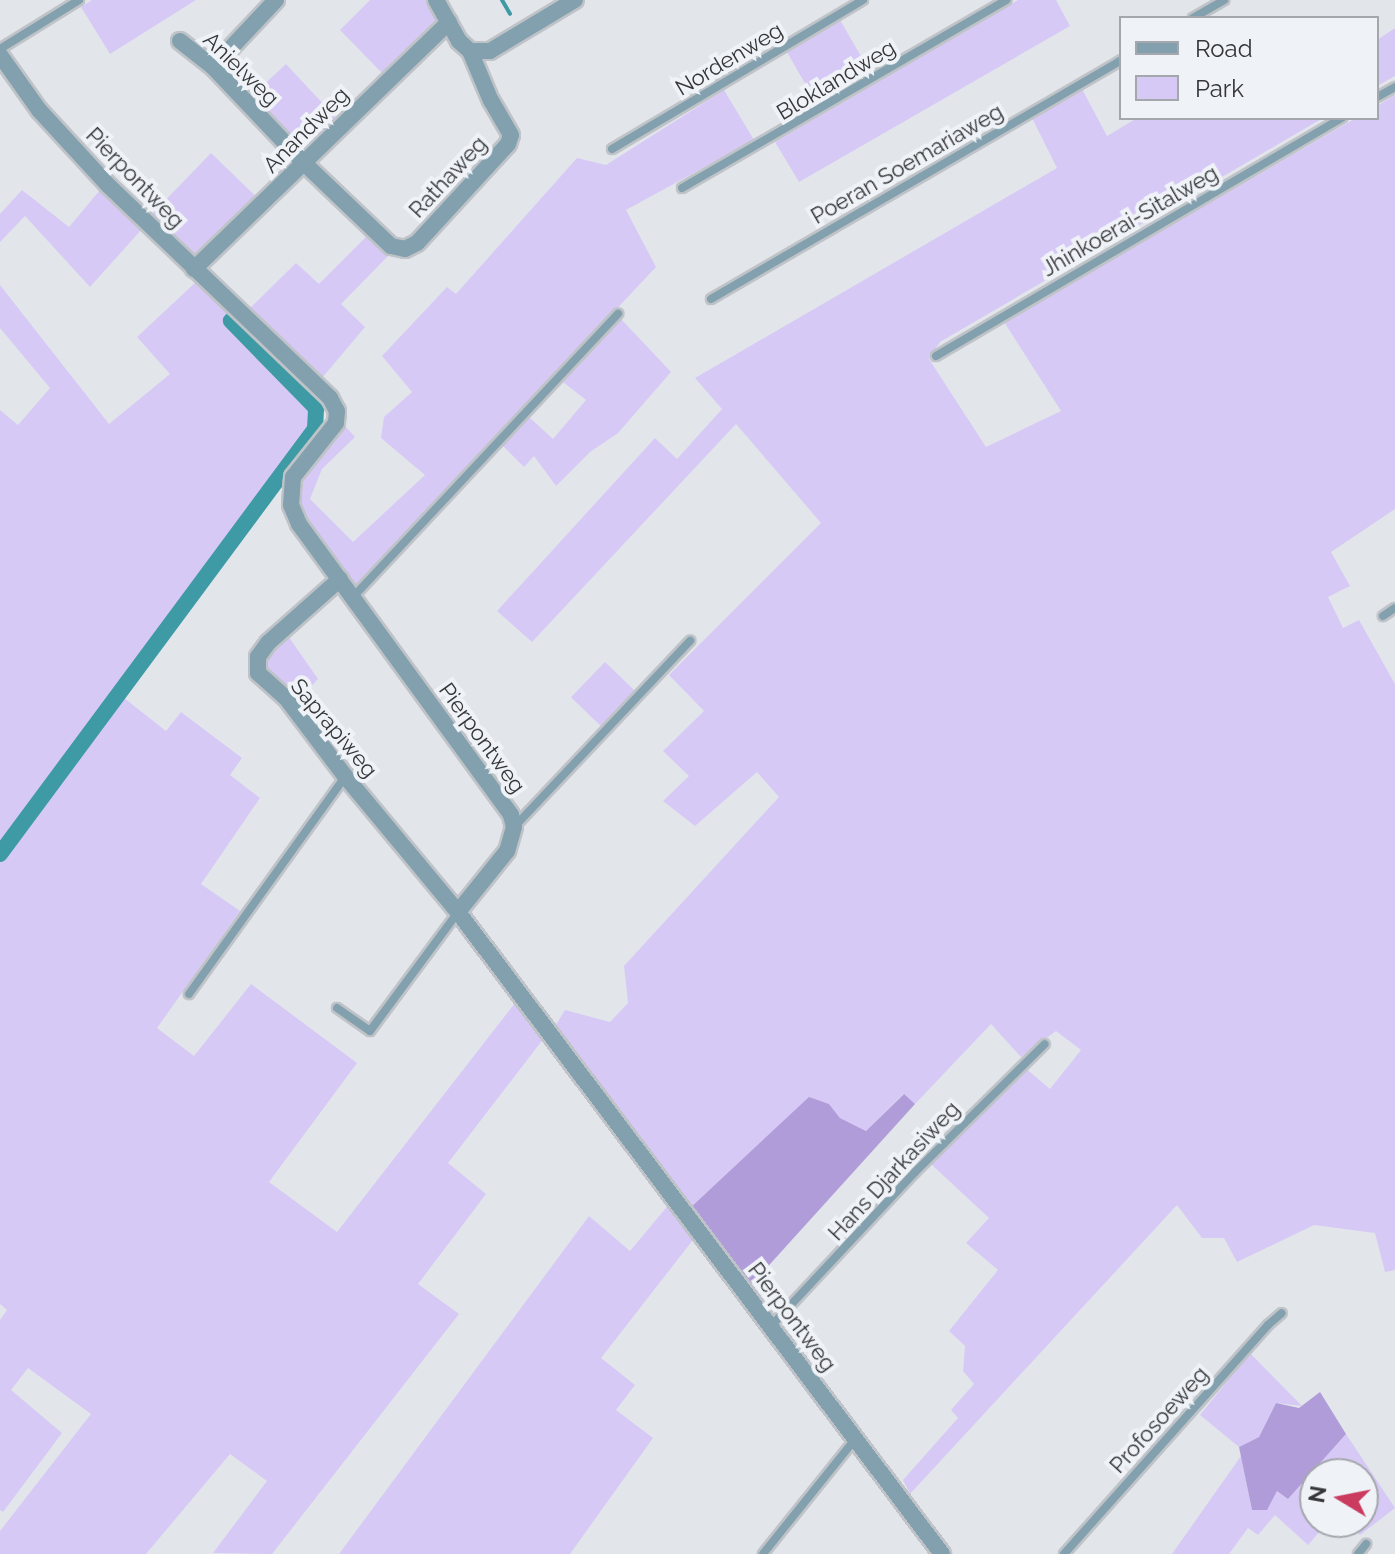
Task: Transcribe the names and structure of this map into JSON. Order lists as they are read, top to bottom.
{
  "streets": {
    "street": [
      "Anielweg",
      "Anandweg",
      "Rathaweg",
      "Pierpontweg",
      "Saprapiweg"
    ],
    "lane": [
      "Nordenweg",
      "Bloklandweg",
      "Poeran Soemariaweg",
      "Jhinkoerai-Sitalweg",
      "Hans Djarkasiweg",
      "Profosoeweg"
    ]
  },
  "crossings": [
    ["Anielweg", "Anandweg"],
    ["Anielweg", "Rathaweg"],
    ["Anandweg", "Rathaweg"],
    ["Anandweg", "Pierpontweg"],
    ["Pierpontweg", "Saprapiweg"],
    ["Pierpontweg", "Hans Djarkasiweg"]
  ],
  "legend": ["Road", "Park"],
  "north": "left"
}
